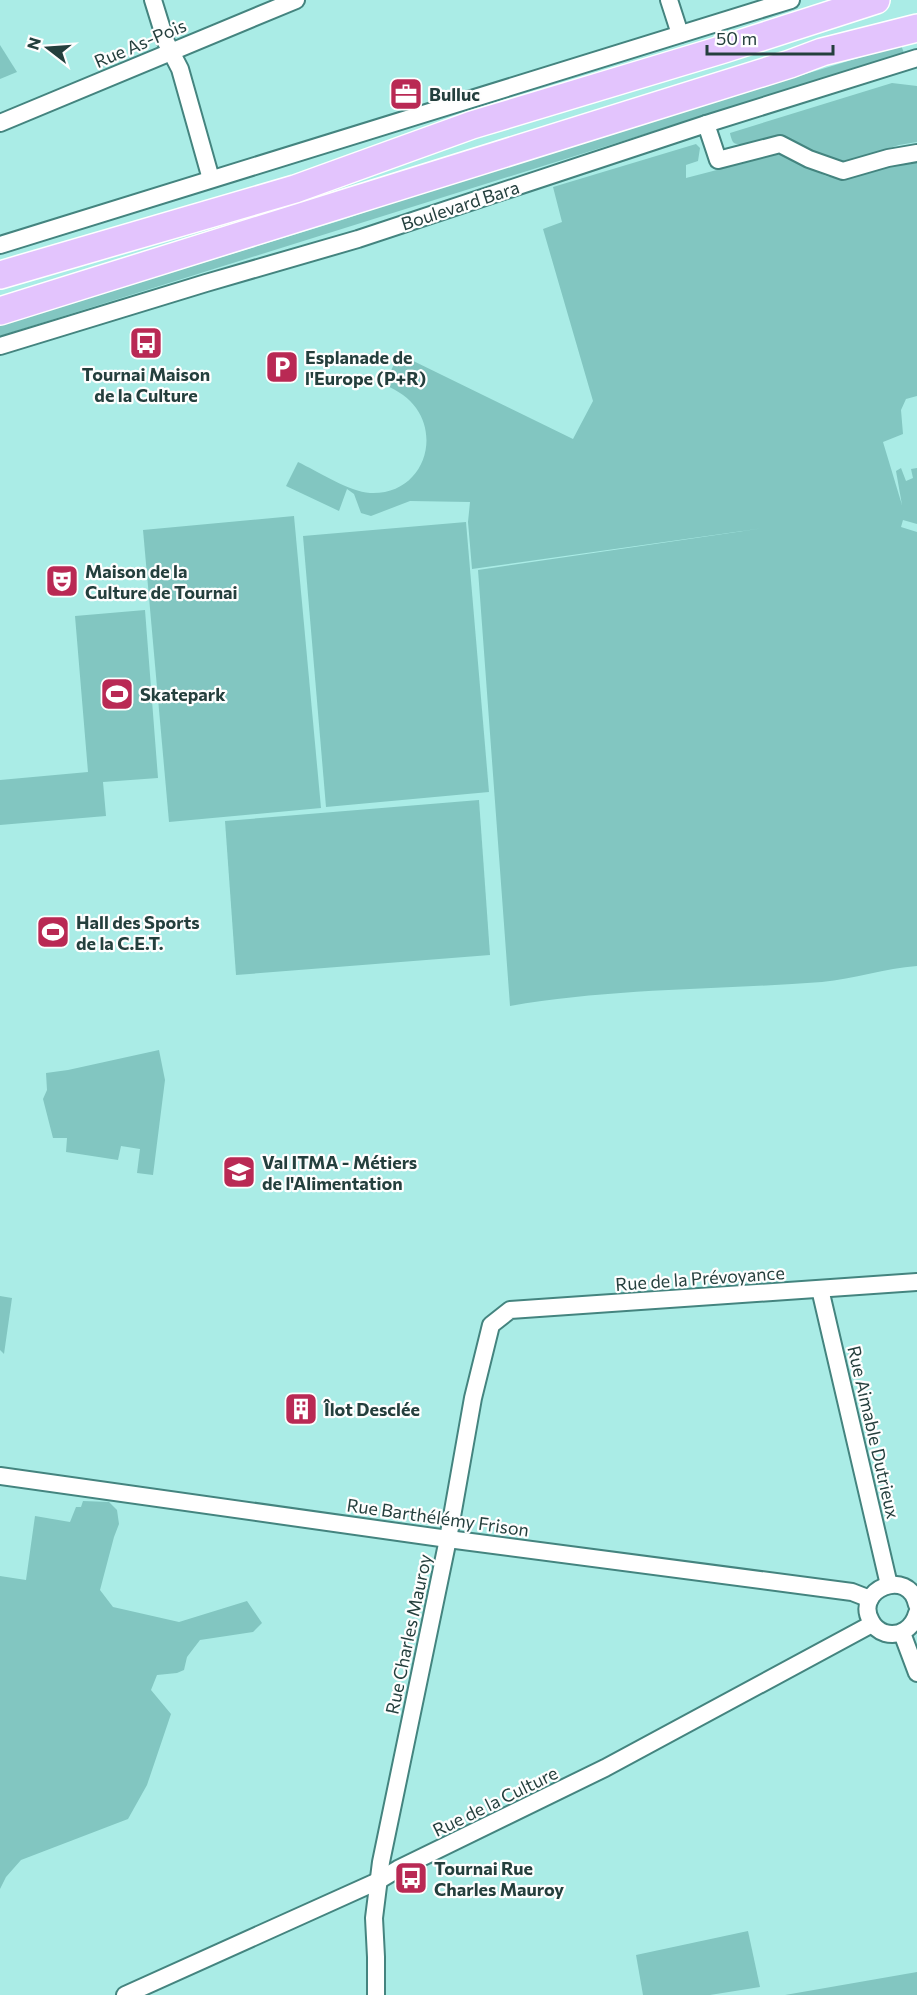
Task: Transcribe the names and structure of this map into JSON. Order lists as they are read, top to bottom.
{
  "streets": {
    "main road": ["Boulevard Bara"],
    "street": [
      "Rue As-Pois",
      "Rue de la Prévoyance",
      "Rue Aimable Dutrieux",
      "Rue Barthélémy Frison",
      "Rue Charles Mauroy",
      "Rue de la Culture"
    ]
  },
  "crossings": [
    ["Rue de la Prévoyance", "Rue Aimable Dutrieux"],
    ["Rue de la Prévoyance", "Rue Charles Mauroy"],
    ["Rue Barthélémy Frison", "Rue Charles Mauroy"],
    ["Rue Charles Mauroy", "Rue de la Culture"]
  ],
  "places": {
    "office": ["Bulluc"],
    "bus stop": ["Tournai Maison de la Culture", "Tournai Rue Charles Mauroy"],
    "parking": ["Esplanade de l'Europe (P+R)"],
    "theatre": ["Maison de la Culture de Tournai"],
    "sports": ["Skatepark", "Hall des Sports de la C.E.T."],
    "school or university": ["Val ITMA - Métiers de l'Alimentation"],
    "building": ["Îlot Desclée"]
  },
  "scale_bar": "50 m",
  "north": "left"
}
